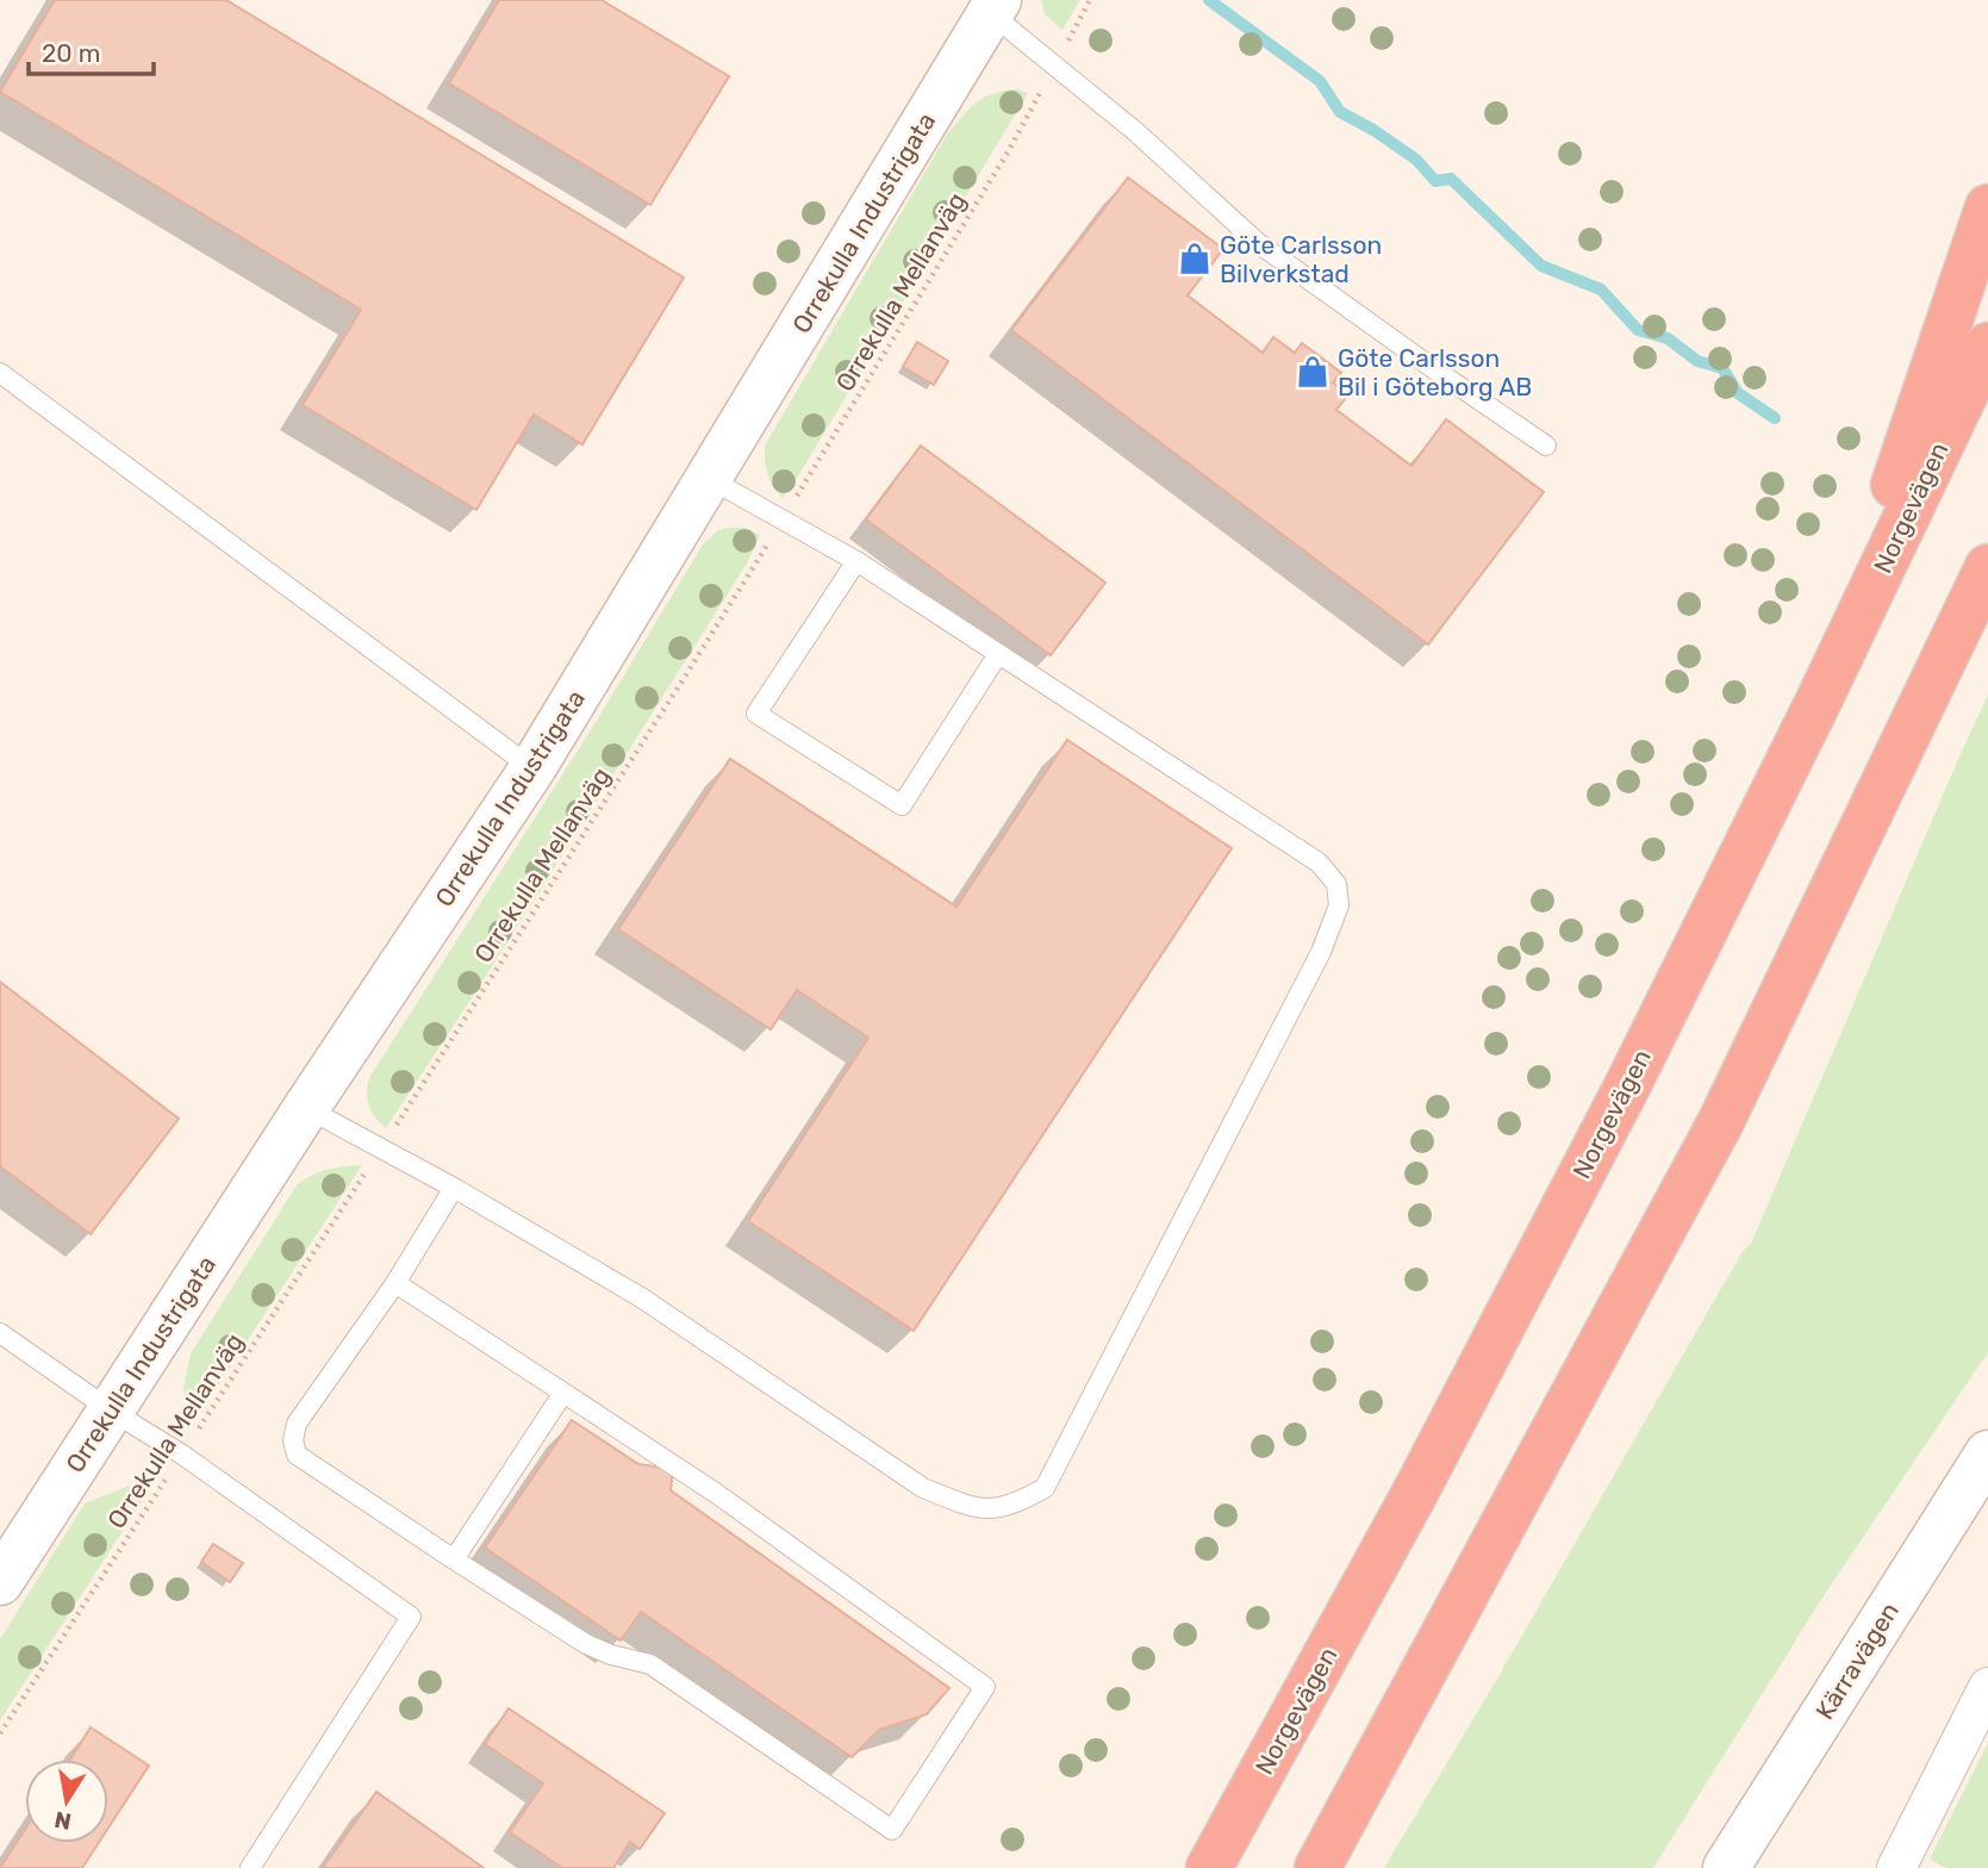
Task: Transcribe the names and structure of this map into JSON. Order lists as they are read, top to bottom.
{
  "streets": {
    "highway": ["Norgevägen"],
    "street": ["Orrekulla Industrigata", "Kärravägen"],
    "path": ["Orrekulla Mellanväg"]
  },
  "places": {
    "shop": ["Göte Carlsson Bilverkstad", "Göte Carlsson Bil i Göteborg AB"]
  },
  "scale_bar": "20 m",
  "north": "bottom"
}
